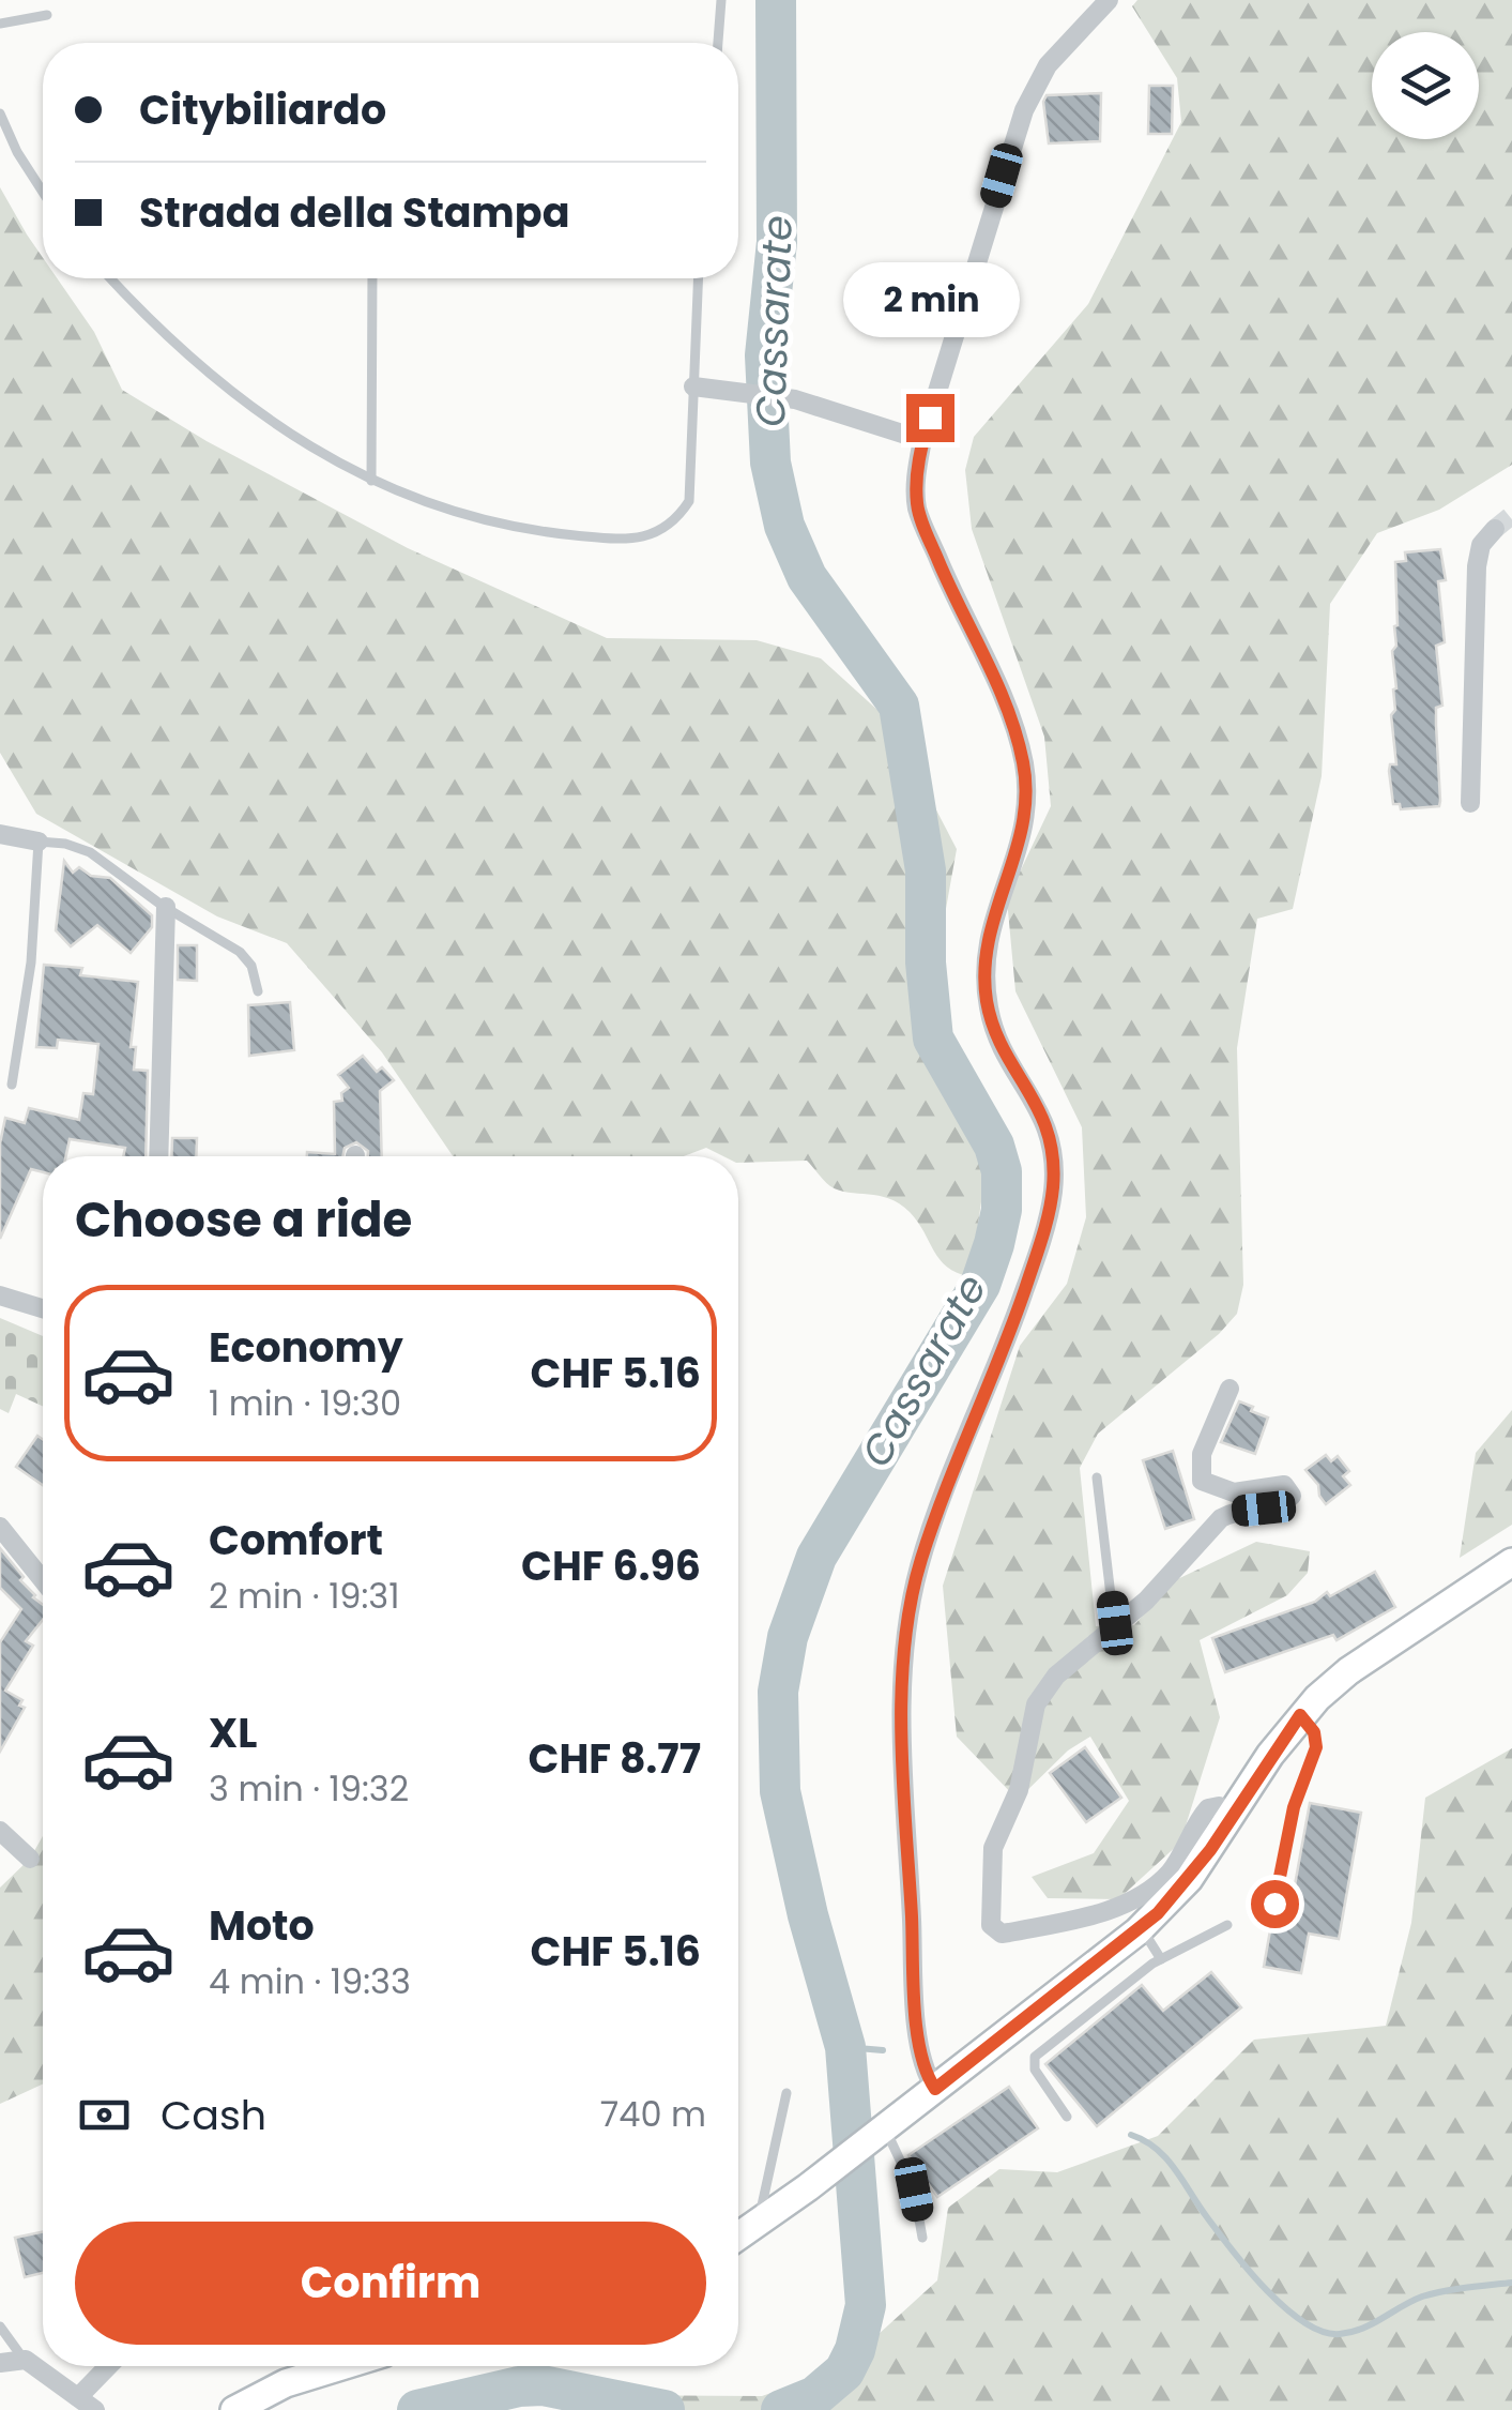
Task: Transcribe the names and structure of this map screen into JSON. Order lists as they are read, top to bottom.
{
  "water": ["Cassarate"],
  "page": {
    "banner": ["Citybiliardo", "Strada della Stampa"],
    "bubble": "2 min",
    "heading": "Choose a ride",
    "list": [
      {
        "name": "Economy",
        "note": "1 min · 19:30",
        "value": "CHF 5.16"
      },
      {
        "name": "Comfort",
        "note": "2 min · 19:31",
        "value": "CHF 6.96"
      },
      {
        "name": "XL",
        "note": "3 min · 19:32",
        "value": "CHF 8.77"
      },
      {
        "name": "Moto",
        "note": "4 min · 19:33",
        "value": "CHF 5.16"
      }
    ],
    "pay": ["Cash", "740 m"],
    "buttons": "Confirm"
  }
}
